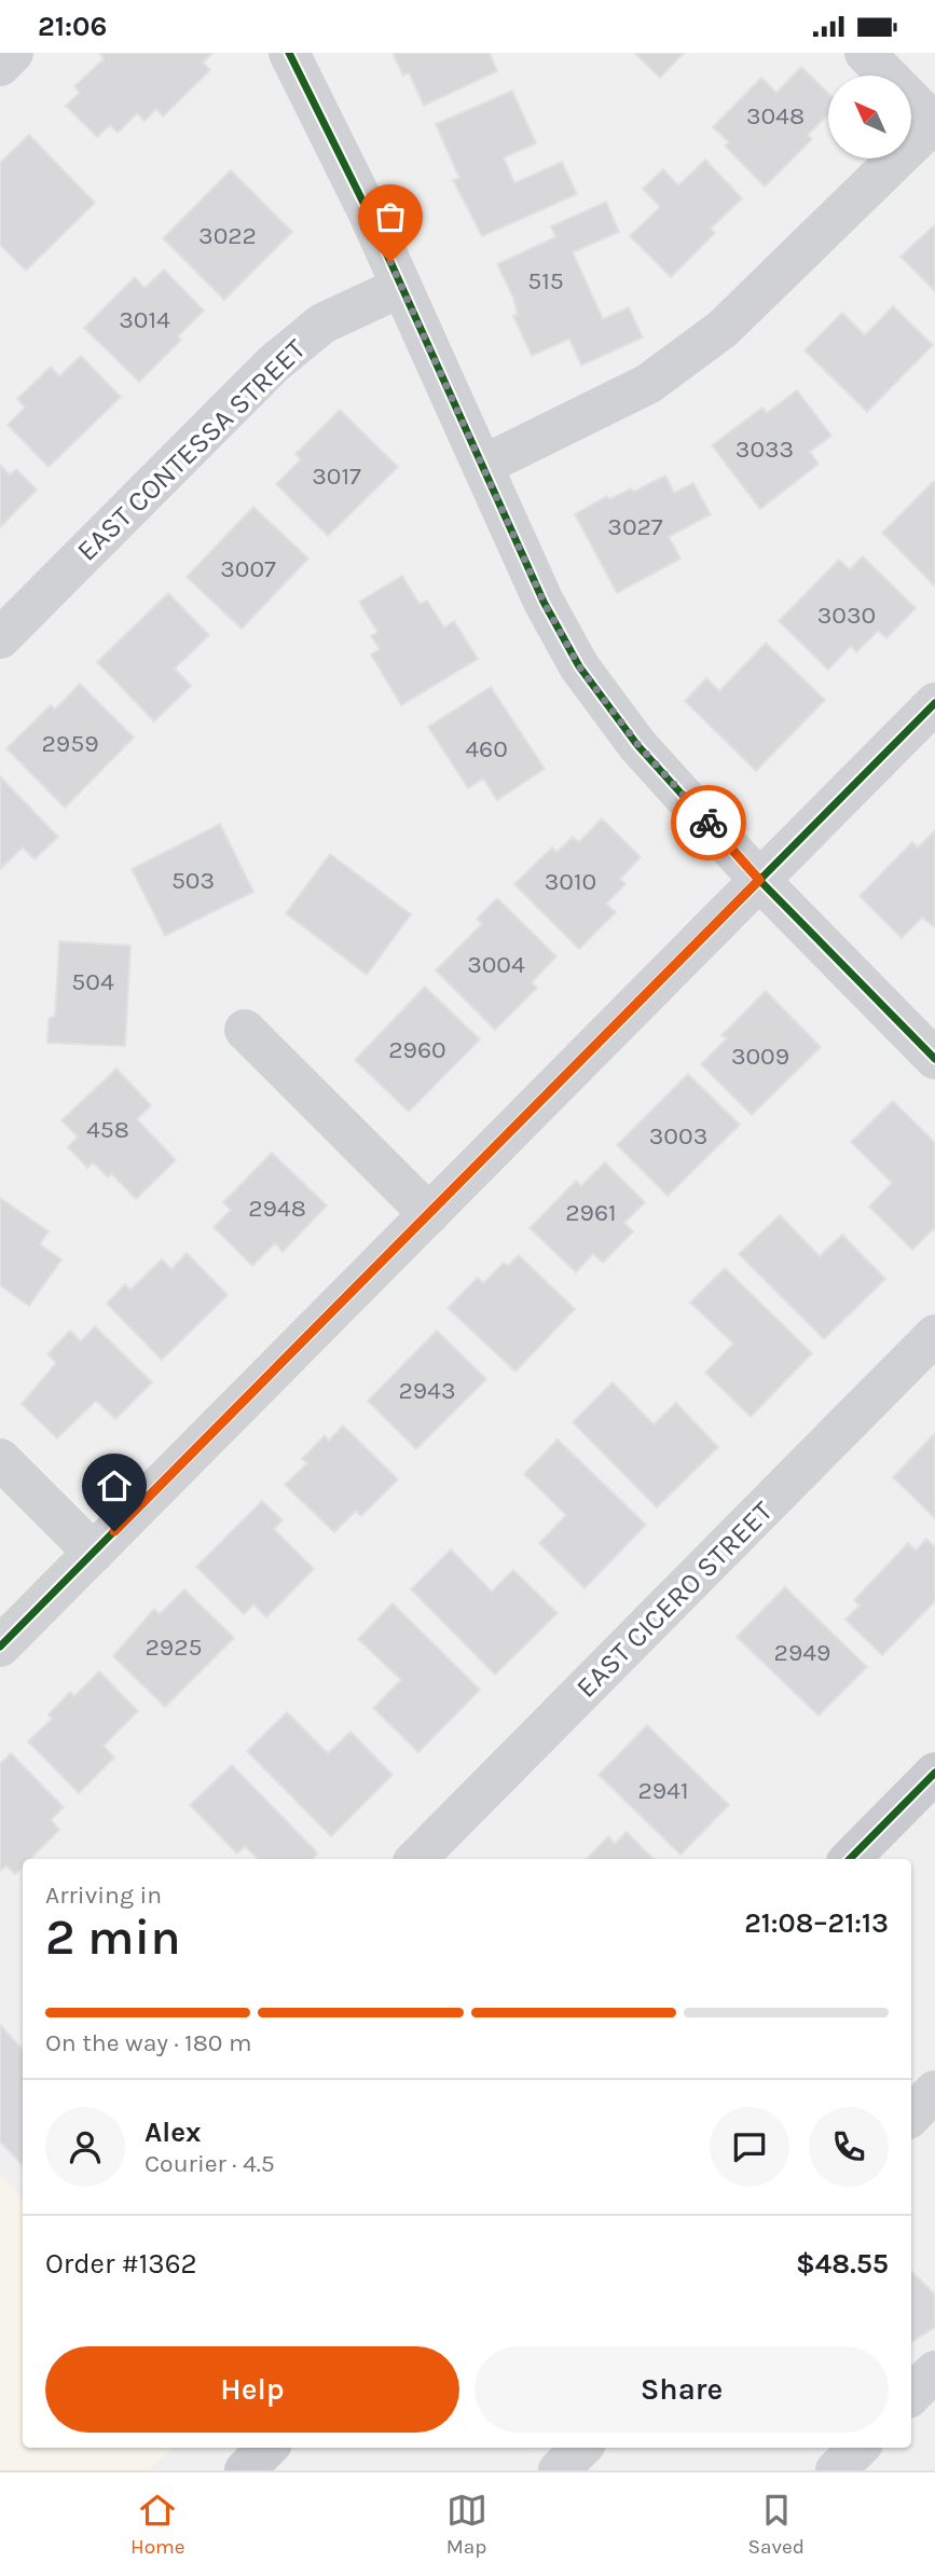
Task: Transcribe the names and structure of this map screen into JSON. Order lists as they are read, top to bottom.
{
  "streets": {
    "street": ["EAST CONTESSA STREET", "EAST CICERO STREET"]
  },
  "house_numbers": [
    "3048",
    "3022",
    "515",
    "3014",
    "3033",
    "3017",
    "3027",
    "3007",
    "3030",
    "2959",
    "460",
    "503",
    "3010",
    "3004",
    "504",
    "2960",
    "3009",
    "458",
    "3003",
    "2948",
    "2961",
    "2943",
    "2925",
    "2949",
    "2941"
  ],
  "north": "top left",
  "page": {
    "status": "21:06",
    "heading": ["2 min", "Arriving in", "21:08–21:13"],
    "panel": [
      "Alex",
      "Courier · 4.5",
      "Order #1362",
      "$48.55"
    ],
    "bar": "On the way · 180 m",
    "buttons": ["Help", "Share"],
    "tabs": ["Home", "Map", "Saved"]
  }
}
